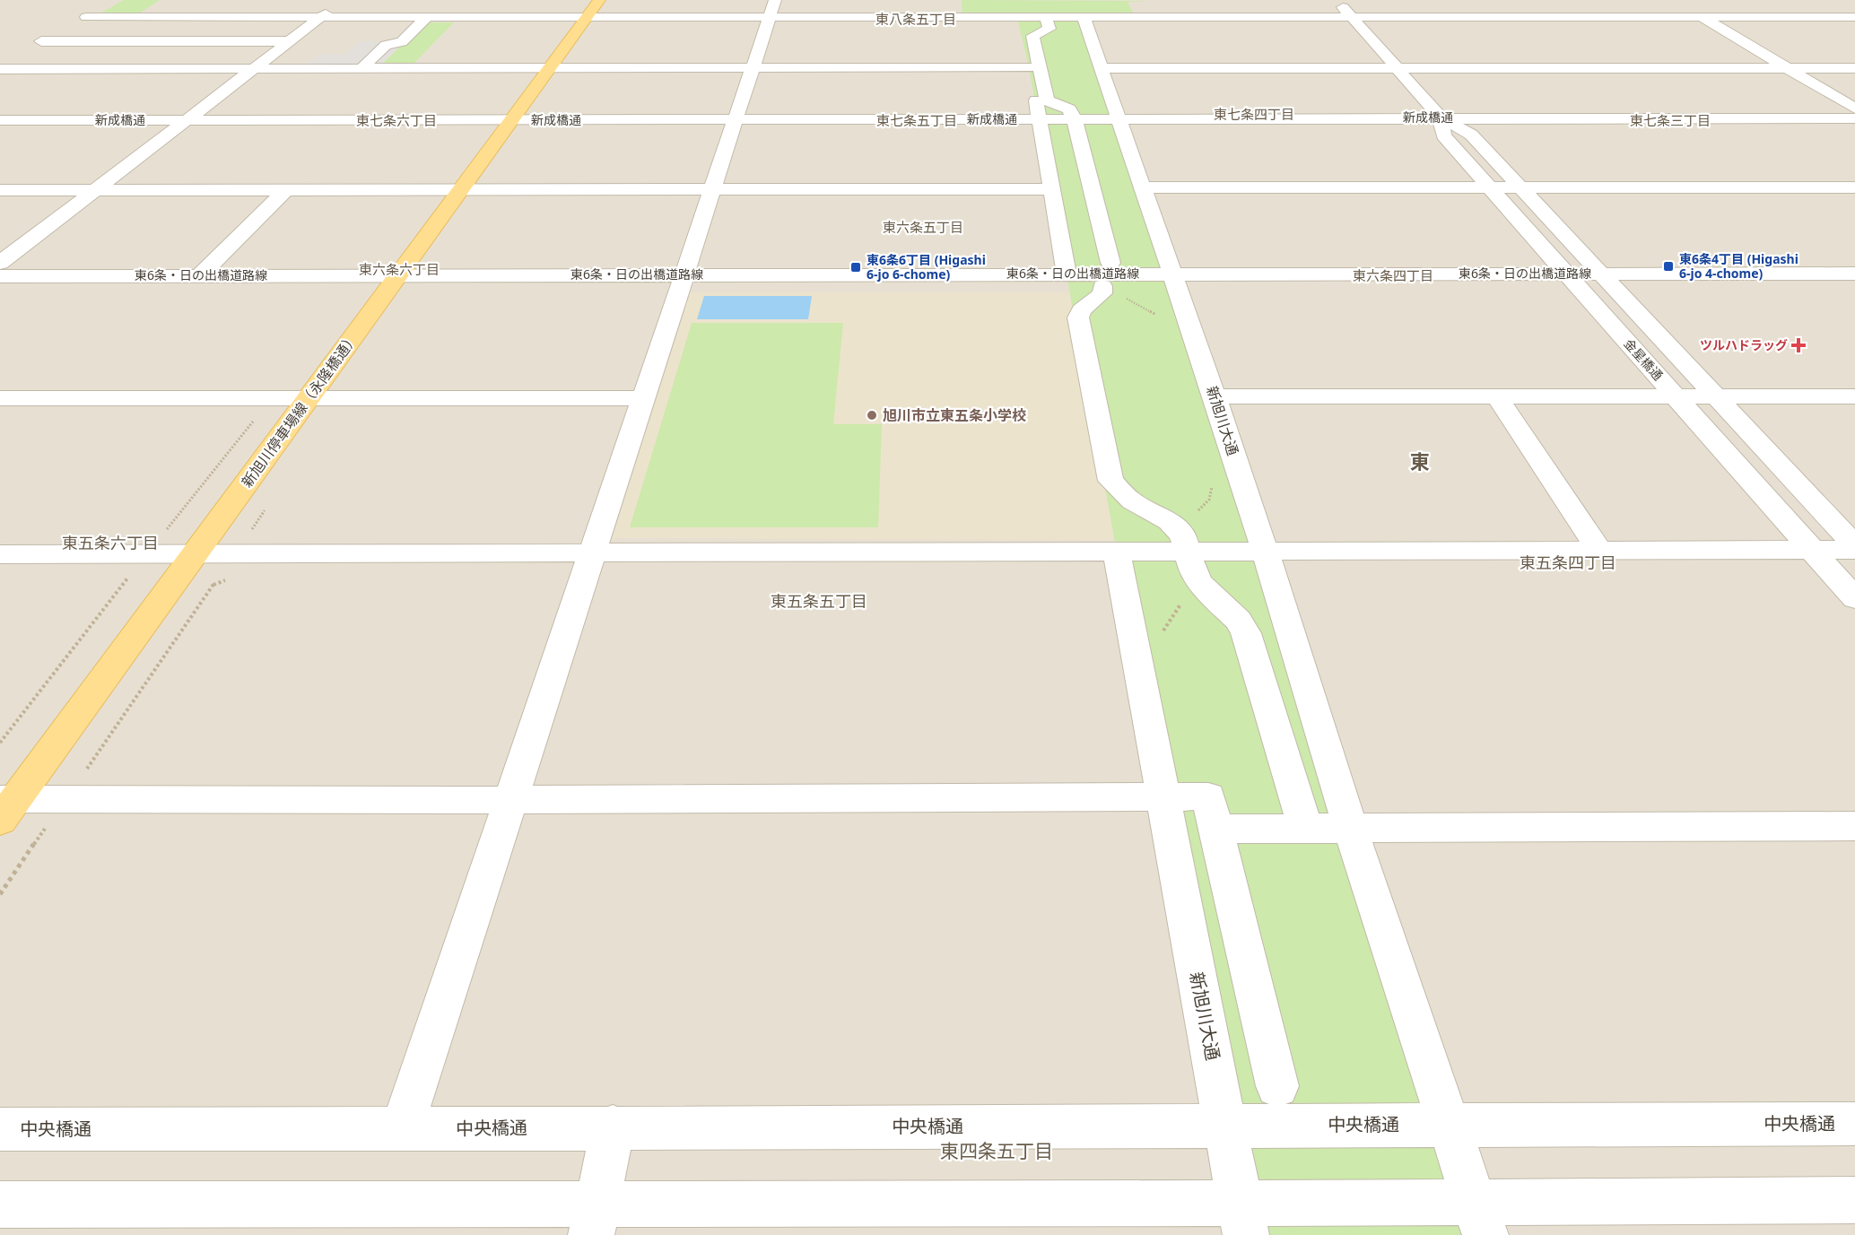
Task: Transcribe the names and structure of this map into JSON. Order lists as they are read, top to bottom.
{
  "streets": {
    "main road": ["新旭川停車場線（永隆橋通）"],
    "street": [
      "新成橋通",
      "東6条・日の出橋道路線",
      "金星橋通",
      "新旭川大通",
      "中央橋通"
    ]
  },
  "crossings": [
    ["新成橋通", "金星橋通"],
    ["新成橋通", "新旭川停車場線（永隆橋通）"],
    ["新成橋通", "新旭川大通"],
    ["東6条・日の出橋道路線", "金星橋通"],
    ["東6条・日の出橋道路線", "新旭川停車場線（永隆橋通）"],
    ["東6条・日の出橋道路線", "新旭川大通"],
    ["新旭川大通", "中央橋通"]
  ],
  "districts": [
    "東八条五丁目",
    "東七条四丁目",
    "東七条六丁目",
    "東七条五丁目",
    "東七条三丁目",
    "東六条五丁目",
    "東六条六丁目",
    "東六条四丁目",
    "東",
    "東五条六丁目",
    "東五条四丁目",
    "東五条五丁目",
    "東四条五丁目"
  ],
  "places": {
    "transit": ["東6条4丁目 (Higashi 6-jo 4-chome)", "東6条6丁目 (Higashi 6-jo 6-chome)"],
    "health": ["ツルハドラッグ"],
    "other": ["旭川市立東五条小学校"]
  }
}
